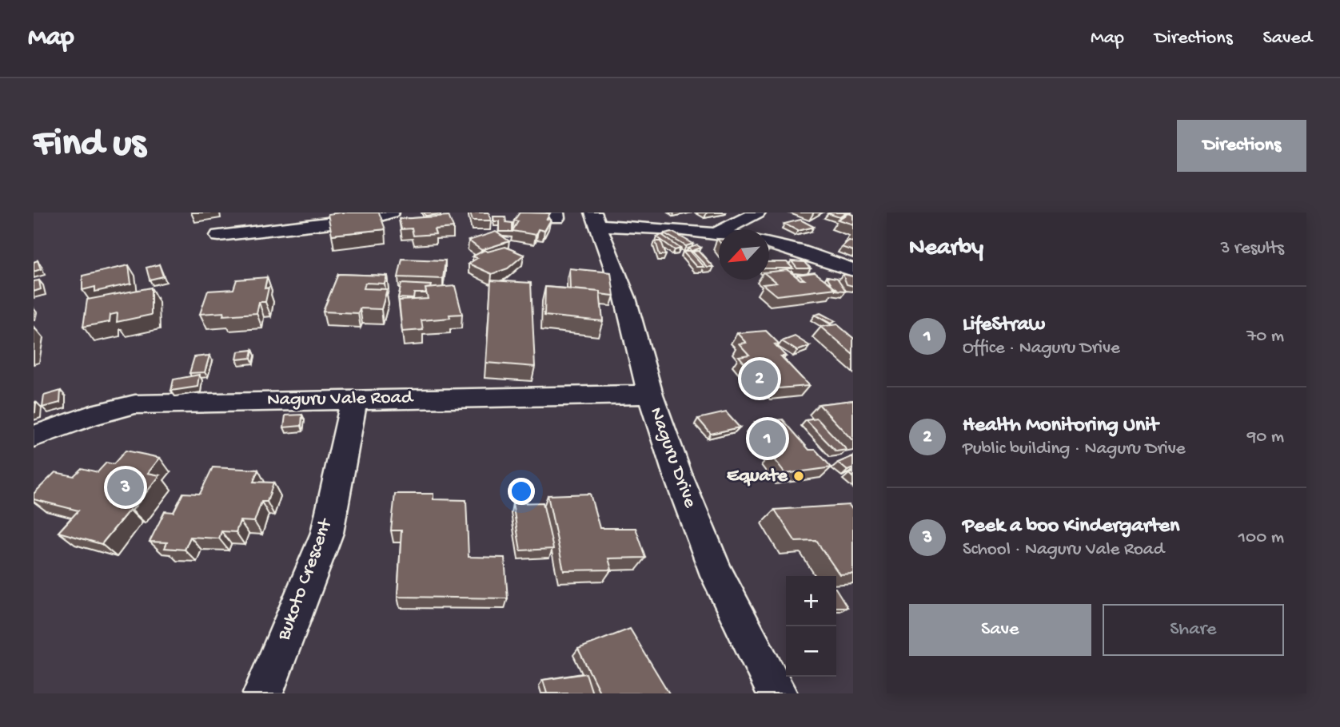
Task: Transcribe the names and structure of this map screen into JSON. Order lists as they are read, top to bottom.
{
  "streets": {
    "street": ["Naguru Vale Road", "Naguru Drive", "Bukoto Crescent"]
  },
  "crossings": [
    ["Naguru Vale Road", "Naguru Drive"],
    ["Naguru Vale Road", "Bukoto Crescent"]
  ],
  "places": ["Equate"],
  "north": "bottom left",
  "page": {
    "header": "Map",
    "nav": ["Map", "Directions", "Saved"],
    "buttons": [
      "Directions",
      ["Save", "Share"]
    ],
    "title": "Find us",
    "heading": ["Nearby", "3 results"],
    "list": [
      {
        "mark": "1",
        "name": "LifeStraw",
        "note": "Office · Naguru Drive",
        "value": "70 m"
      },
      {
        "mark": "2",
        "name": "Health Monitoring Unit",
        "note": "Public building · Naguru Drive",
        "value": "90 m"
      },
      {
        "mark": "3",
        "name": "Peek a boo Kindergarten",
        "note": "School · Naguru Vale Road",
        "value": "100 m"
      }
    ],
    "pins": ["2", "1", "3"],
    "map_buttons": ["+", "−"]
  }
}
